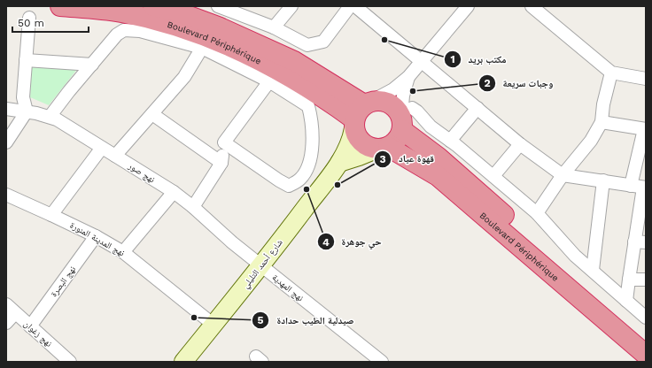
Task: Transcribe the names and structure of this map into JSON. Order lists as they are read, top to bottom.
{
  "streets": {
    "highway": ["Boulevard Périphérique"],
    "street": [
      "نهج صور",
      "نهج المدينة المنورة",
      "شارع أحمد التليلي",
      "نهج البصرة",
      "نهج المهدية",
      "نهج زغوان"
    ]
  },
  "crossings": [
    ["Boulevard Périphérique", "شارع أحمد التليلي"],
    ["نهج صور", "شارع أحمد التليلي"],
    ["نهج صور", "نهج المهدية"],
    ["نهج المدينة المنورة", "شارع أحمد التليلي"],
    ["نهج المدينة المنورة", "نهج البصرة"],
    ["شارع أحمد التليلي", "نهج المهدية"],
    ["نهج البصرة", "نهج زغوان"]
  ],
  "places": [
    "مكتب بريد",
    "وجبات سريعة",
    "قهوة عياد",
    "حي جوهرة",
    "صيدلية الطيب حدادة"
  ],
  "scale_bar": "50 m"
}
